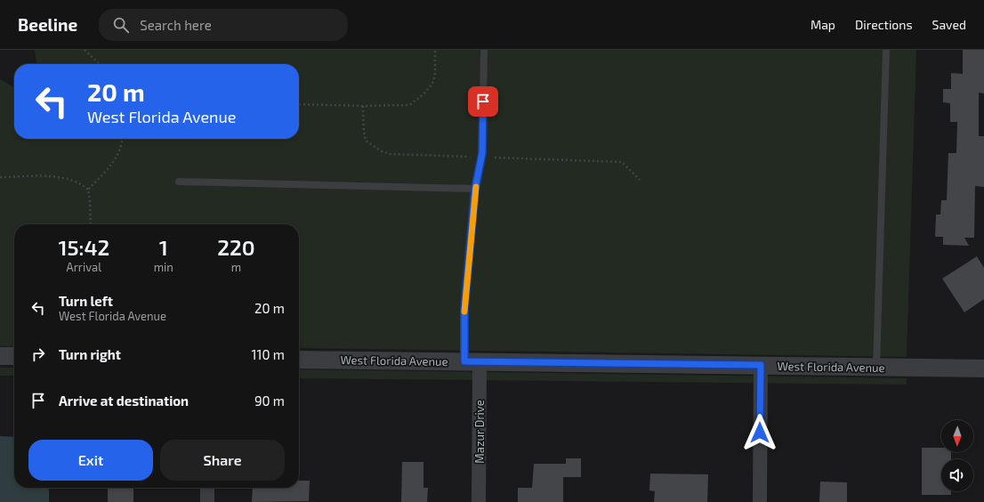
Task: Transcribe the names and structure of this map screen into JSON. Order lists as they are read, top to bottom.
{
  "streets": {
    "street": ["West Florida Avenue", "Mazur Drive"]
  },
  "crossings": [
    ["West Florida Avenue", "Mazur Drive"]
  ],
  "north": "bottom",
  "page": {
    "header": "Beeline",
    "search": "Search here",
    "nav": ["Map", "Directions", "Saved"],
    "turn": ["20 m", "West Florida Avenue"],
    "eta": [
      "15:42",
      "Arrival",
      "1",
      "min",
      "220",
      "m"
    ],
    "list": [
      {
        "name": "Turn left",
        "note": "West Florida Avenue",
        "value": "20 m"
      },
      {
        "name": "Turn right",
        "value": "110 m"
      },
      {
        "name": "Arrive at destination",
        "value": "90 m"
      }
    ],
    "buttons": ["Exit", "Share"]
  }
}
